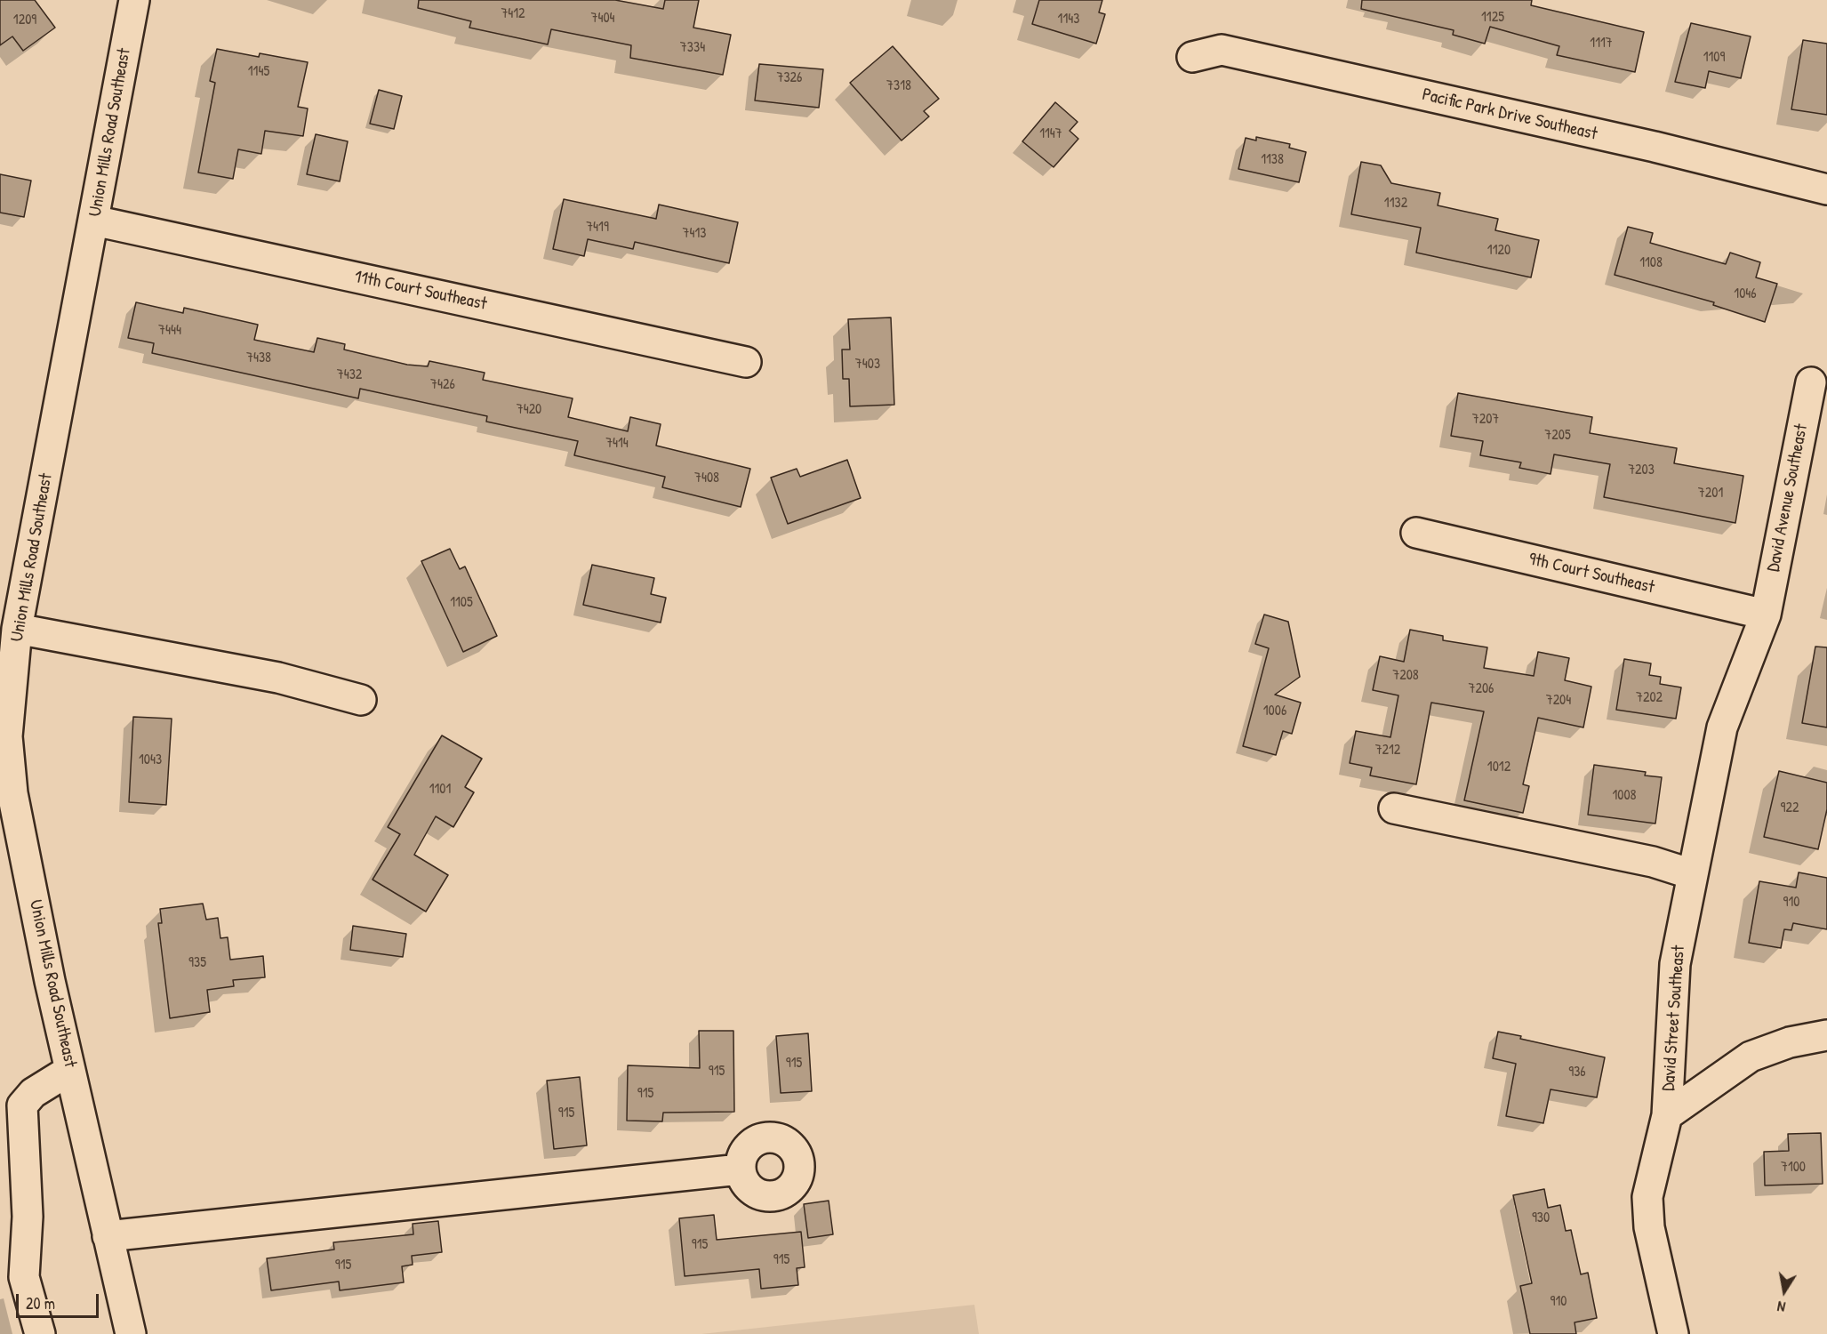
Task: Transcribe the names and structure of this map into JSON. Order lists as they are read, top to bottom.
{
  "streets": {
    "street": [
      "Pacific Park Drive Southeast",
      "Union Mills Road Southeast",
      "11th Court Southeast",
      "David Avenue Southeast",
      "9th Court Southeast",
      "David Street Southeast"
    ]
  },
  "crossings": [
    ["Union Mills Road Southeast", "11th Court Southeast"],
    ["David Avenue Southeast", "9th Court Southeast"],
    ["David Avenue Southeast", "David Street Southeast"],
    ["9th Court Southeast", "David Street Southeast"]
  ],
  "house_numbers": [
    "7412",
    "1125",
    "7404",
    "1143",
    "1209",
    "1117",
    "7334",
    "1109",
    "1145",
    "7326",
    "7318",
    "1147",
    "1138",
    "1132",
    "7419",
    "7413",
    "1120",
    "1108",
    "1046",
    "7444",
    "7438",
    "7403",
    "7432",
    "7426",
    "7420",
    "7207",
    "7205",
    "7414",
    "7203",
    "7408",
    "7201",
    "1105",
    "7208",
    "7206",
    "7202",
    "7204",
    "1006",
    "7212",
    "1043",
    "1012",
    "1101",
    "1008",
    "922",
    "910",
    "935",
    "915",
    "915",
    "936",
    "915",
    "915",
    "7100",
    "930",
    "915",
    "915",
    "915",
    "910"
  ],
  "scale_bar": "20 m",
  "north": "bottom"
}
